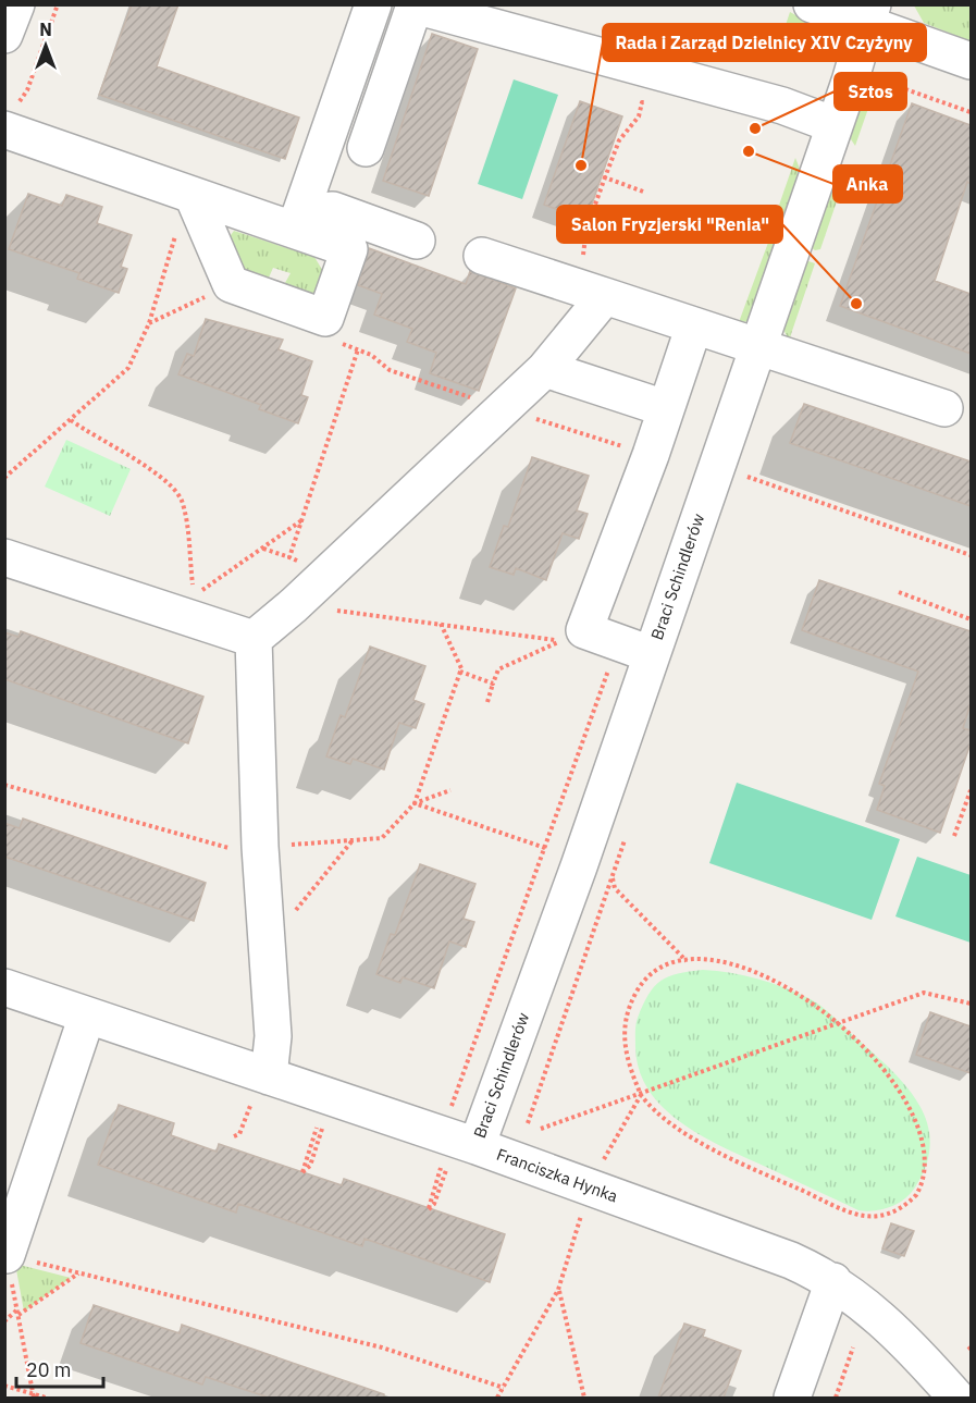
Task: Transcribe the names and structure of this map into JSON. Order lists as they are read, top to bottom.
{
  "streets": {
    "street": ["Braci Schindlerów", "Franciszka Hynka"]
  },
  "crossings": [
    ["Braci Schindlerów", "Franciszka Hynka"]
  ],
  "places": [
    "Sztos",
    "Anka",
    "Rada i Zarząd Dzielnicy XIV Czyżyny",
    "Salon Fryzjerski \"Renia\""
  ],
  "scale_bar": "20 m",
  "north": "top"
}
